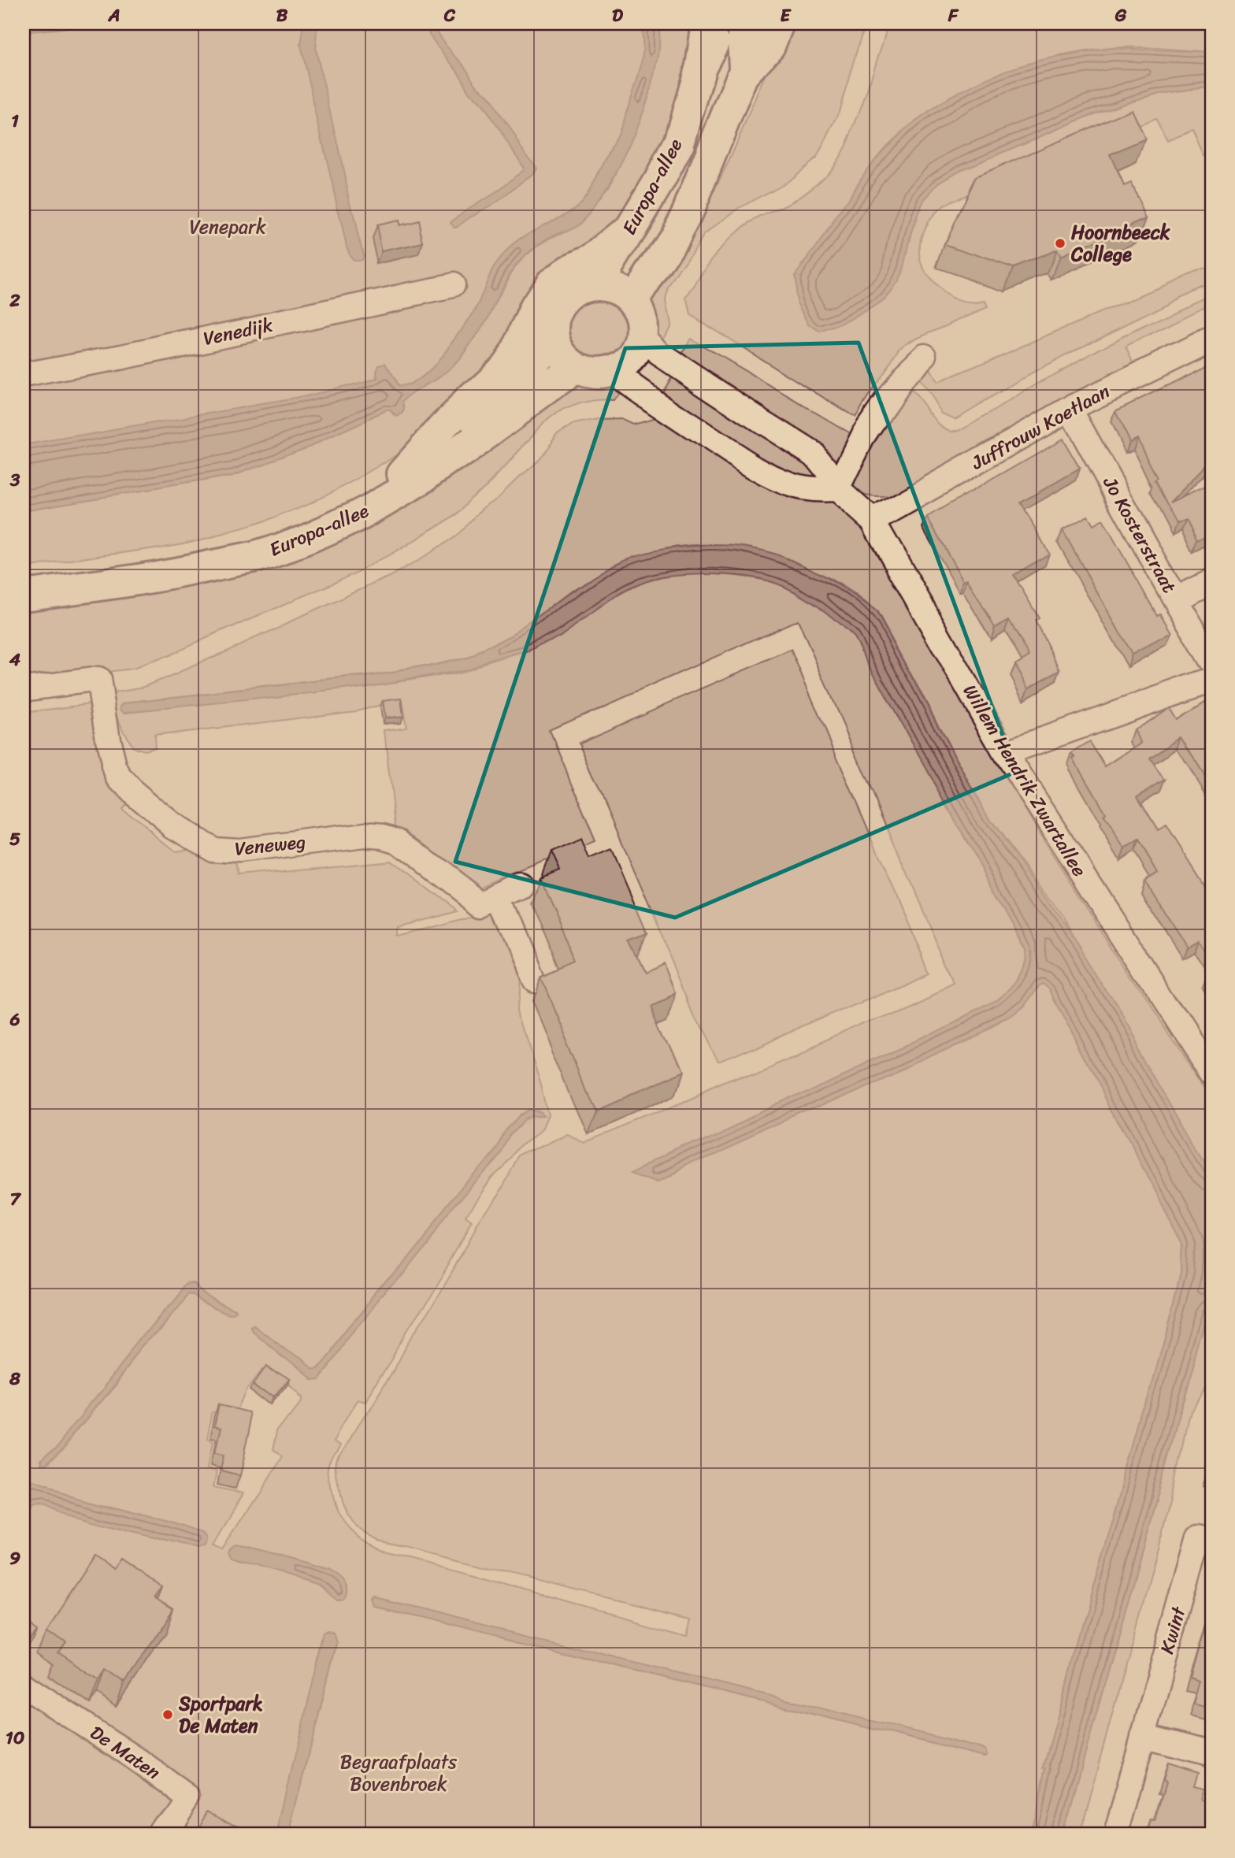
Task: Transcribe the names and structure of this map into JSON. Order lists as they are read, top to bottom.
{
  "streets": {
    "main road": ["Europa-allee"],
    "street": [
      "Venedijk",
      "Juffrouw Koetlaan",
      "Jo Kosterstraat",
      "Willem Hendrik Zwartallee",
      "Veneweg",
      "Kwint",
      "De Maten"
    ]
  },
  "crossings": [
    ["Europa-allee", "Willem Hendrik Zwartallee"],
    ["Juffrouw Koetlaan", "Jo Kosterstraat"],
    ["Juffrouw Koetlaan", "Willem Hendrik Zwartallee"]
  ],
  "parks": ["Venepark", "Begraafplaats Bovenbroek"],
  "places": ["Hoornbeeck College", "Sportpark De Maten"],
  "grid": {
    "columns": [
      "A",
      "B",
      "C",
      "D",
      "E",
      "F",
      "G"
    ],
    "rows": [
      "1",
      "2",
      "3",
      "4",
      "5",
      "6",
      "7",
      "8",
      "9",
      "10"
    ]
  }
}
